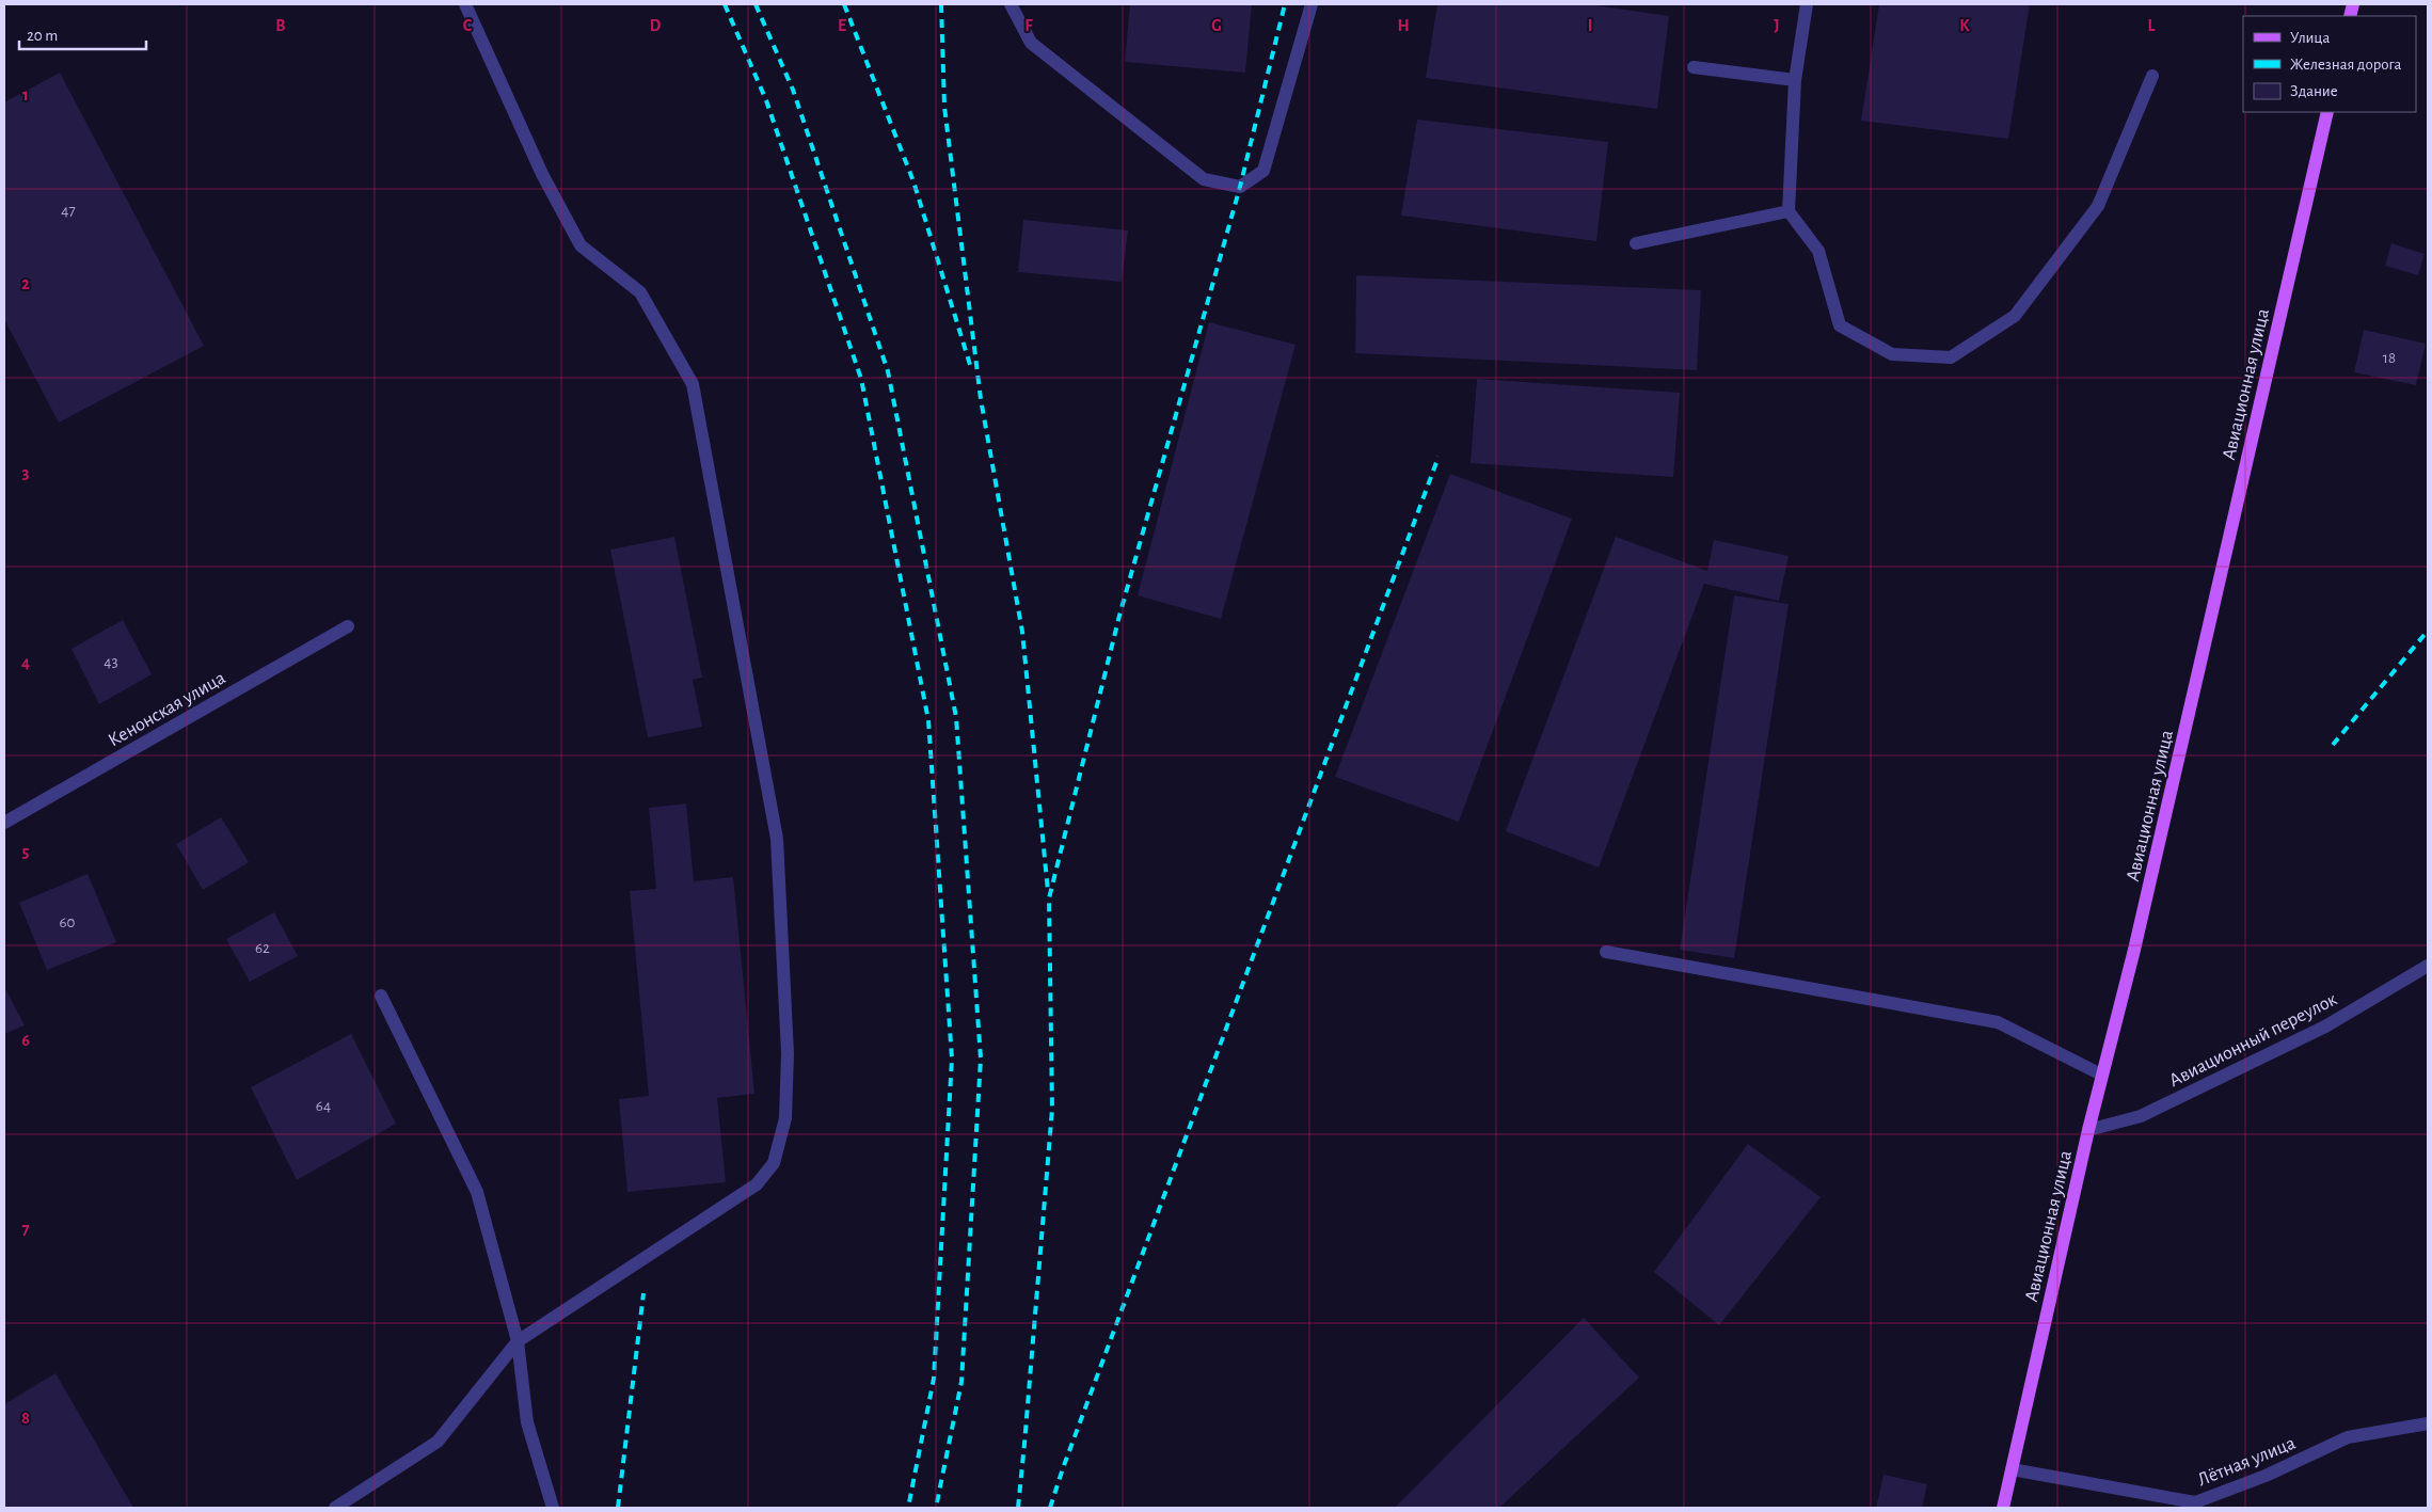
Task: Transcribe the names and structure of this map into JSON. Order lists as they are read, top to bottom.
{
  "streets": {
    "main road": ["Авиационная улица"],
    "street": ["Кенонская улица", "Авиационный переулок", "Лётная улица"]
  },
  "crossings": [
    ["Авиационная улица", "Авиационный переулок"],
    ["Авиационная улица", "Лётная улица"]
  ],
  "house_numbers": [
    "47",
    "18",
    "43",
    "60",
    "62",
    "64"
  ],
  "legend": ["Улица", "Железная дорога", "Здание"],
  "scale_bar": "20 m",
  "grid": {
    "columns": [
      "B",
      "C",
      "D",
      "E",
      "F",
      "G",
      "H",
      "I",
      "J",
      "K",
      "L"
    ],
    "rows": [
      "1",
      "2",
      "3",
      "4",
      "5",
      "6",
      "7",
      "8"
    ]
  }
}
